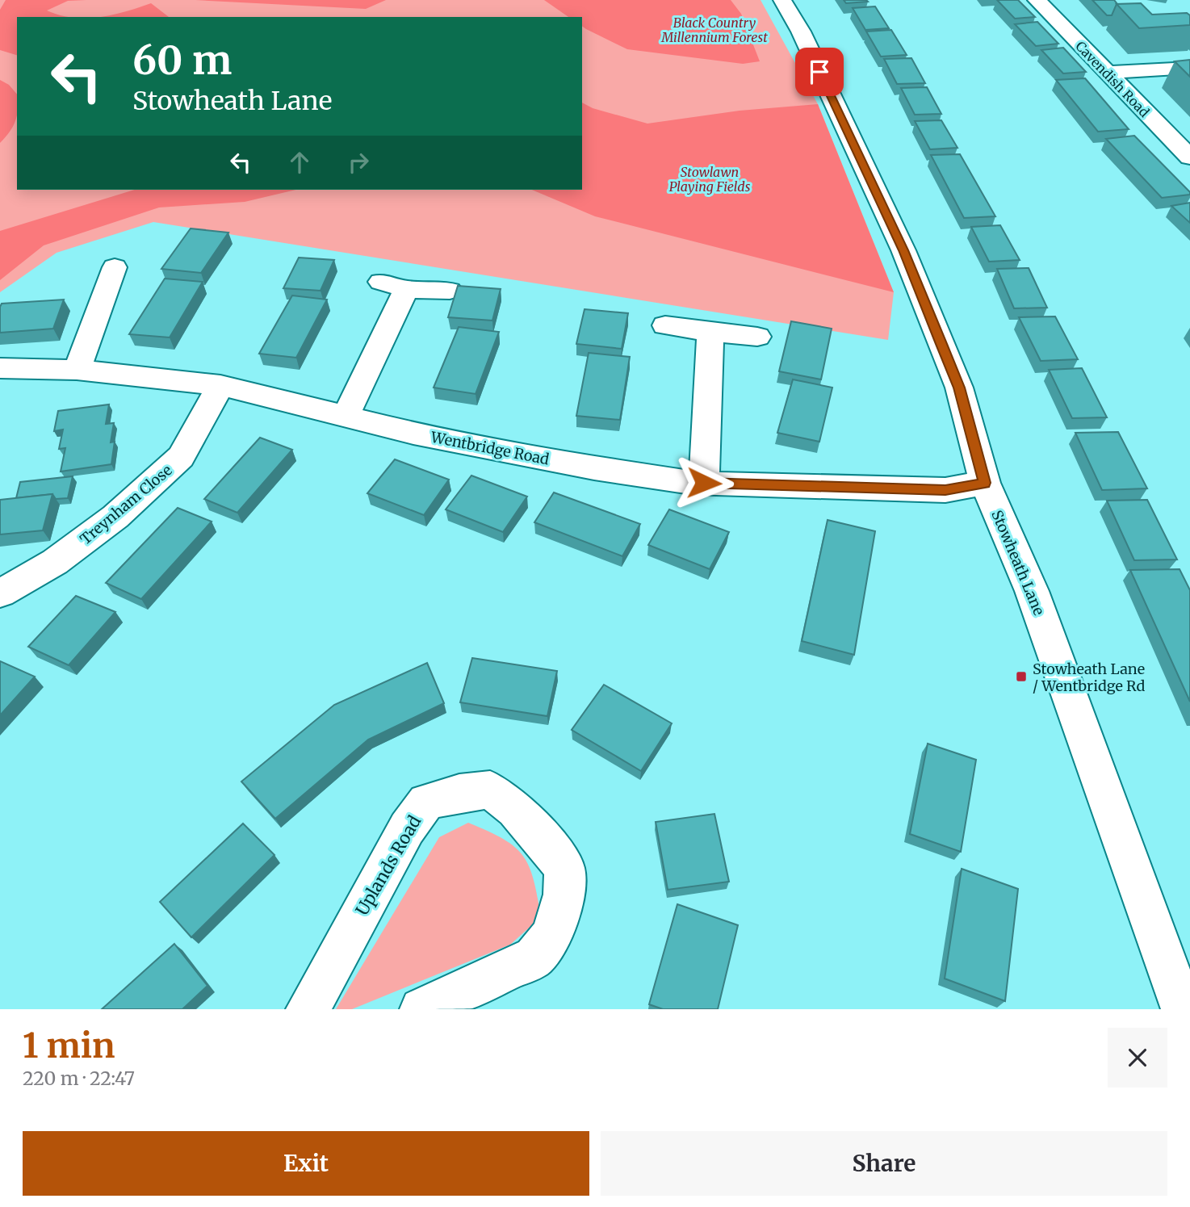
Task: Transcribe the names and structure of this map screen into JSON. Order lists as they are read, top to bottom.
{
  "streets": {
    "street": [
      "Cavendish Road",
      "Wentbridge Road",
      "Treynham Close",
      "Stowheath Lane",
      "Uplands Road"
    ]
  },
  "crossings": [
    ["Wentbridge Road", "Treynham Close"],
    ["Wentbridge Road", "Stowheath Lane"]
  ],
  "parks": ["Black Country Millennium Forest", "Stowlawn Playing Fields"],
  "places": {
    "transit": ["Stowheath Lane / Wentbridge Rd"]
  },
  "page": {
    "turn": ["60 m", "Stowheath Lane"],
    "heading": ["1 min", "220 m · 22:47"],
    "buttons": ["Exit", "Share"]
  }
}
